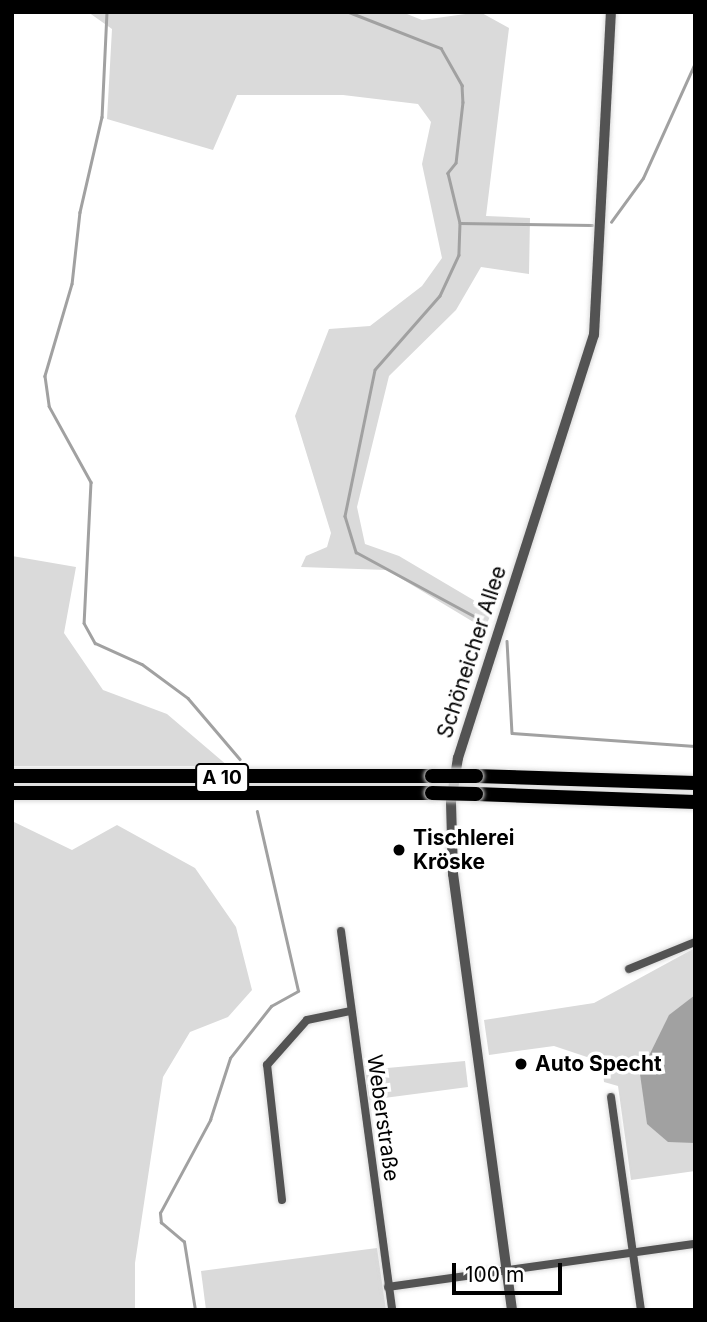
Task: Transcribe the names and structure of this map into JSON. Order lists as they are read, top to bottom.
{
  "streets": {
    "highway": ["A 10"],
    "street": ["Schöneicher Allee", "Weberstraße"]
  },
  "places": ["Tischlerei Kröske", "Auto Specht"],
  "scale_bar": "100 m"
}
